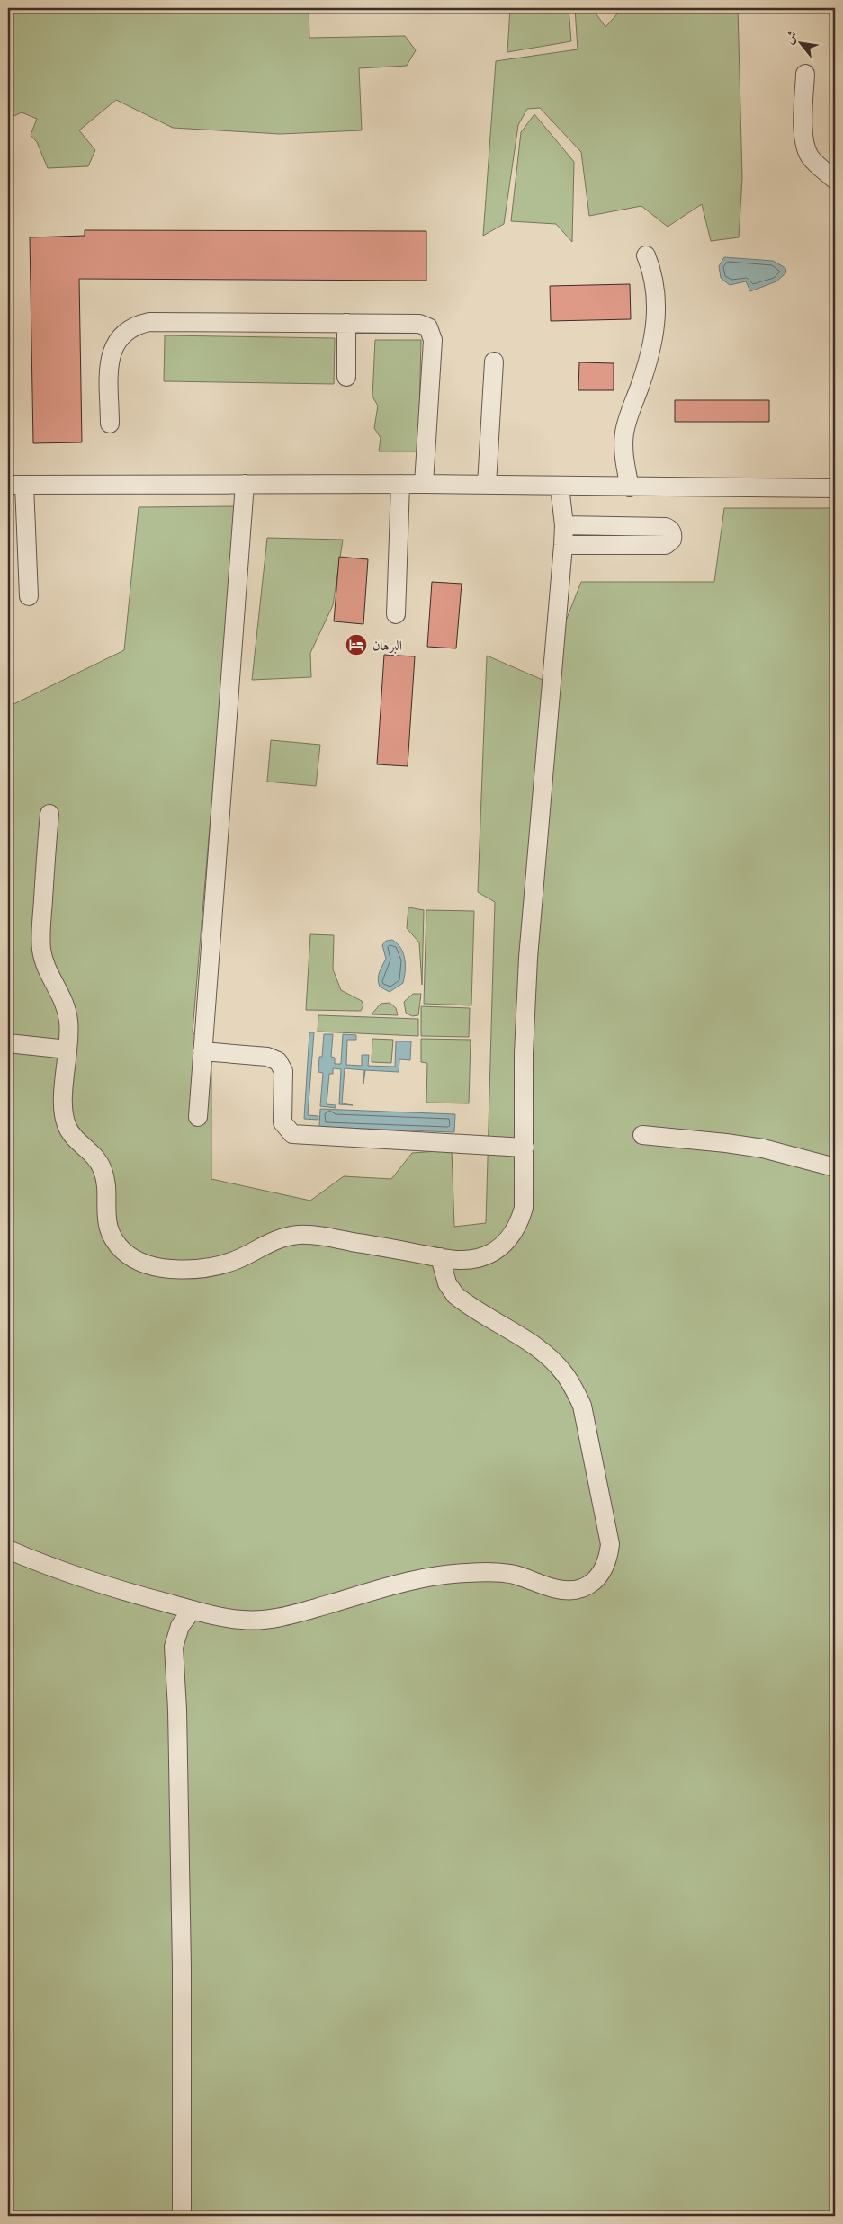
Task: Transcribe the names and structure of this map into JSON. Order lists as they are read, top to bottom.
{
  "places": {
    "hotel": ["البرهان"]
  },
  "north": "top left"
}
